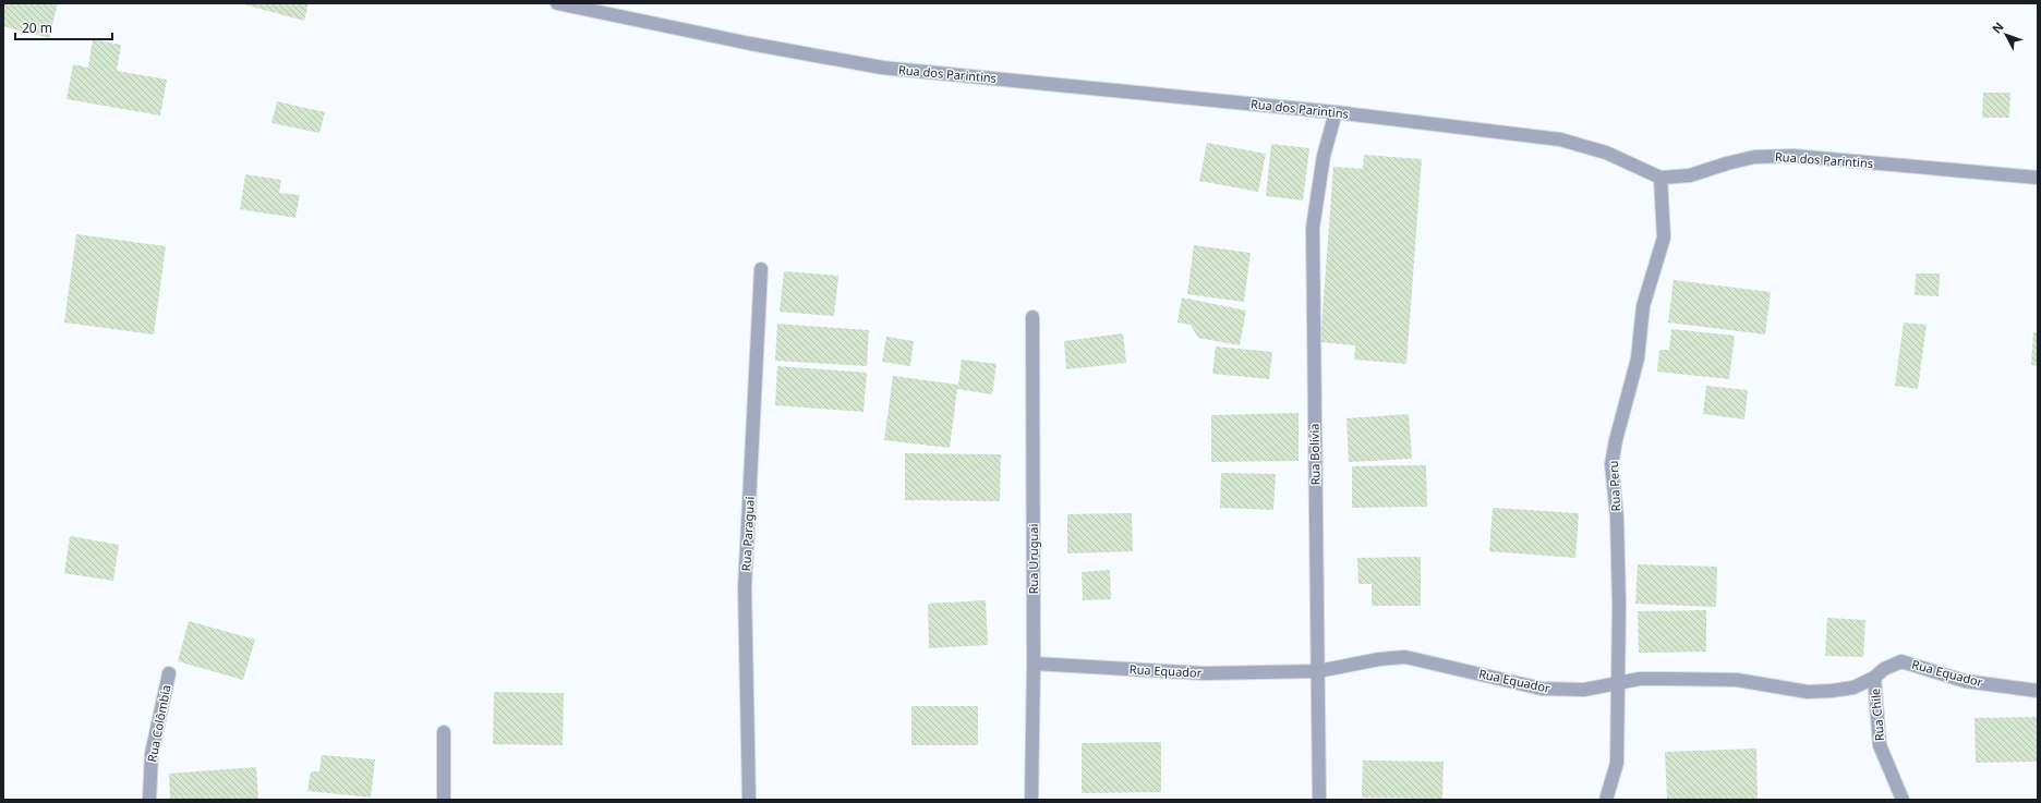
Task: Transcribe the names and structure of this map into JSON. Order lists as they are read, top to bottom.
{
  "streets": {
    "street": [
      "Rua dos Parintins",
      "Rua Bolívia",
      "Rua Peru",
      "Rua Paraguai",
      "Rua Uruguai",
      "Rua Equador",
      "Rua Chile",
      "Rua Colômbia"
    ]
  },
  "crossings": [
    ["Rua dos Parintins", "Rua Bolívia"],
    ["Rua dos Parintins", "Rua Peru"],
    ["Rua Bolívia", "Rua Equador"],
    ["Rua Peru", "Rua Equador"],
    ["Rua Uruguai", "Rua Equador"],
    ["Rua Equador", "Rua Chile"]
  ],
  "scale_bar": "20 m",
  "north": "top left"
}
